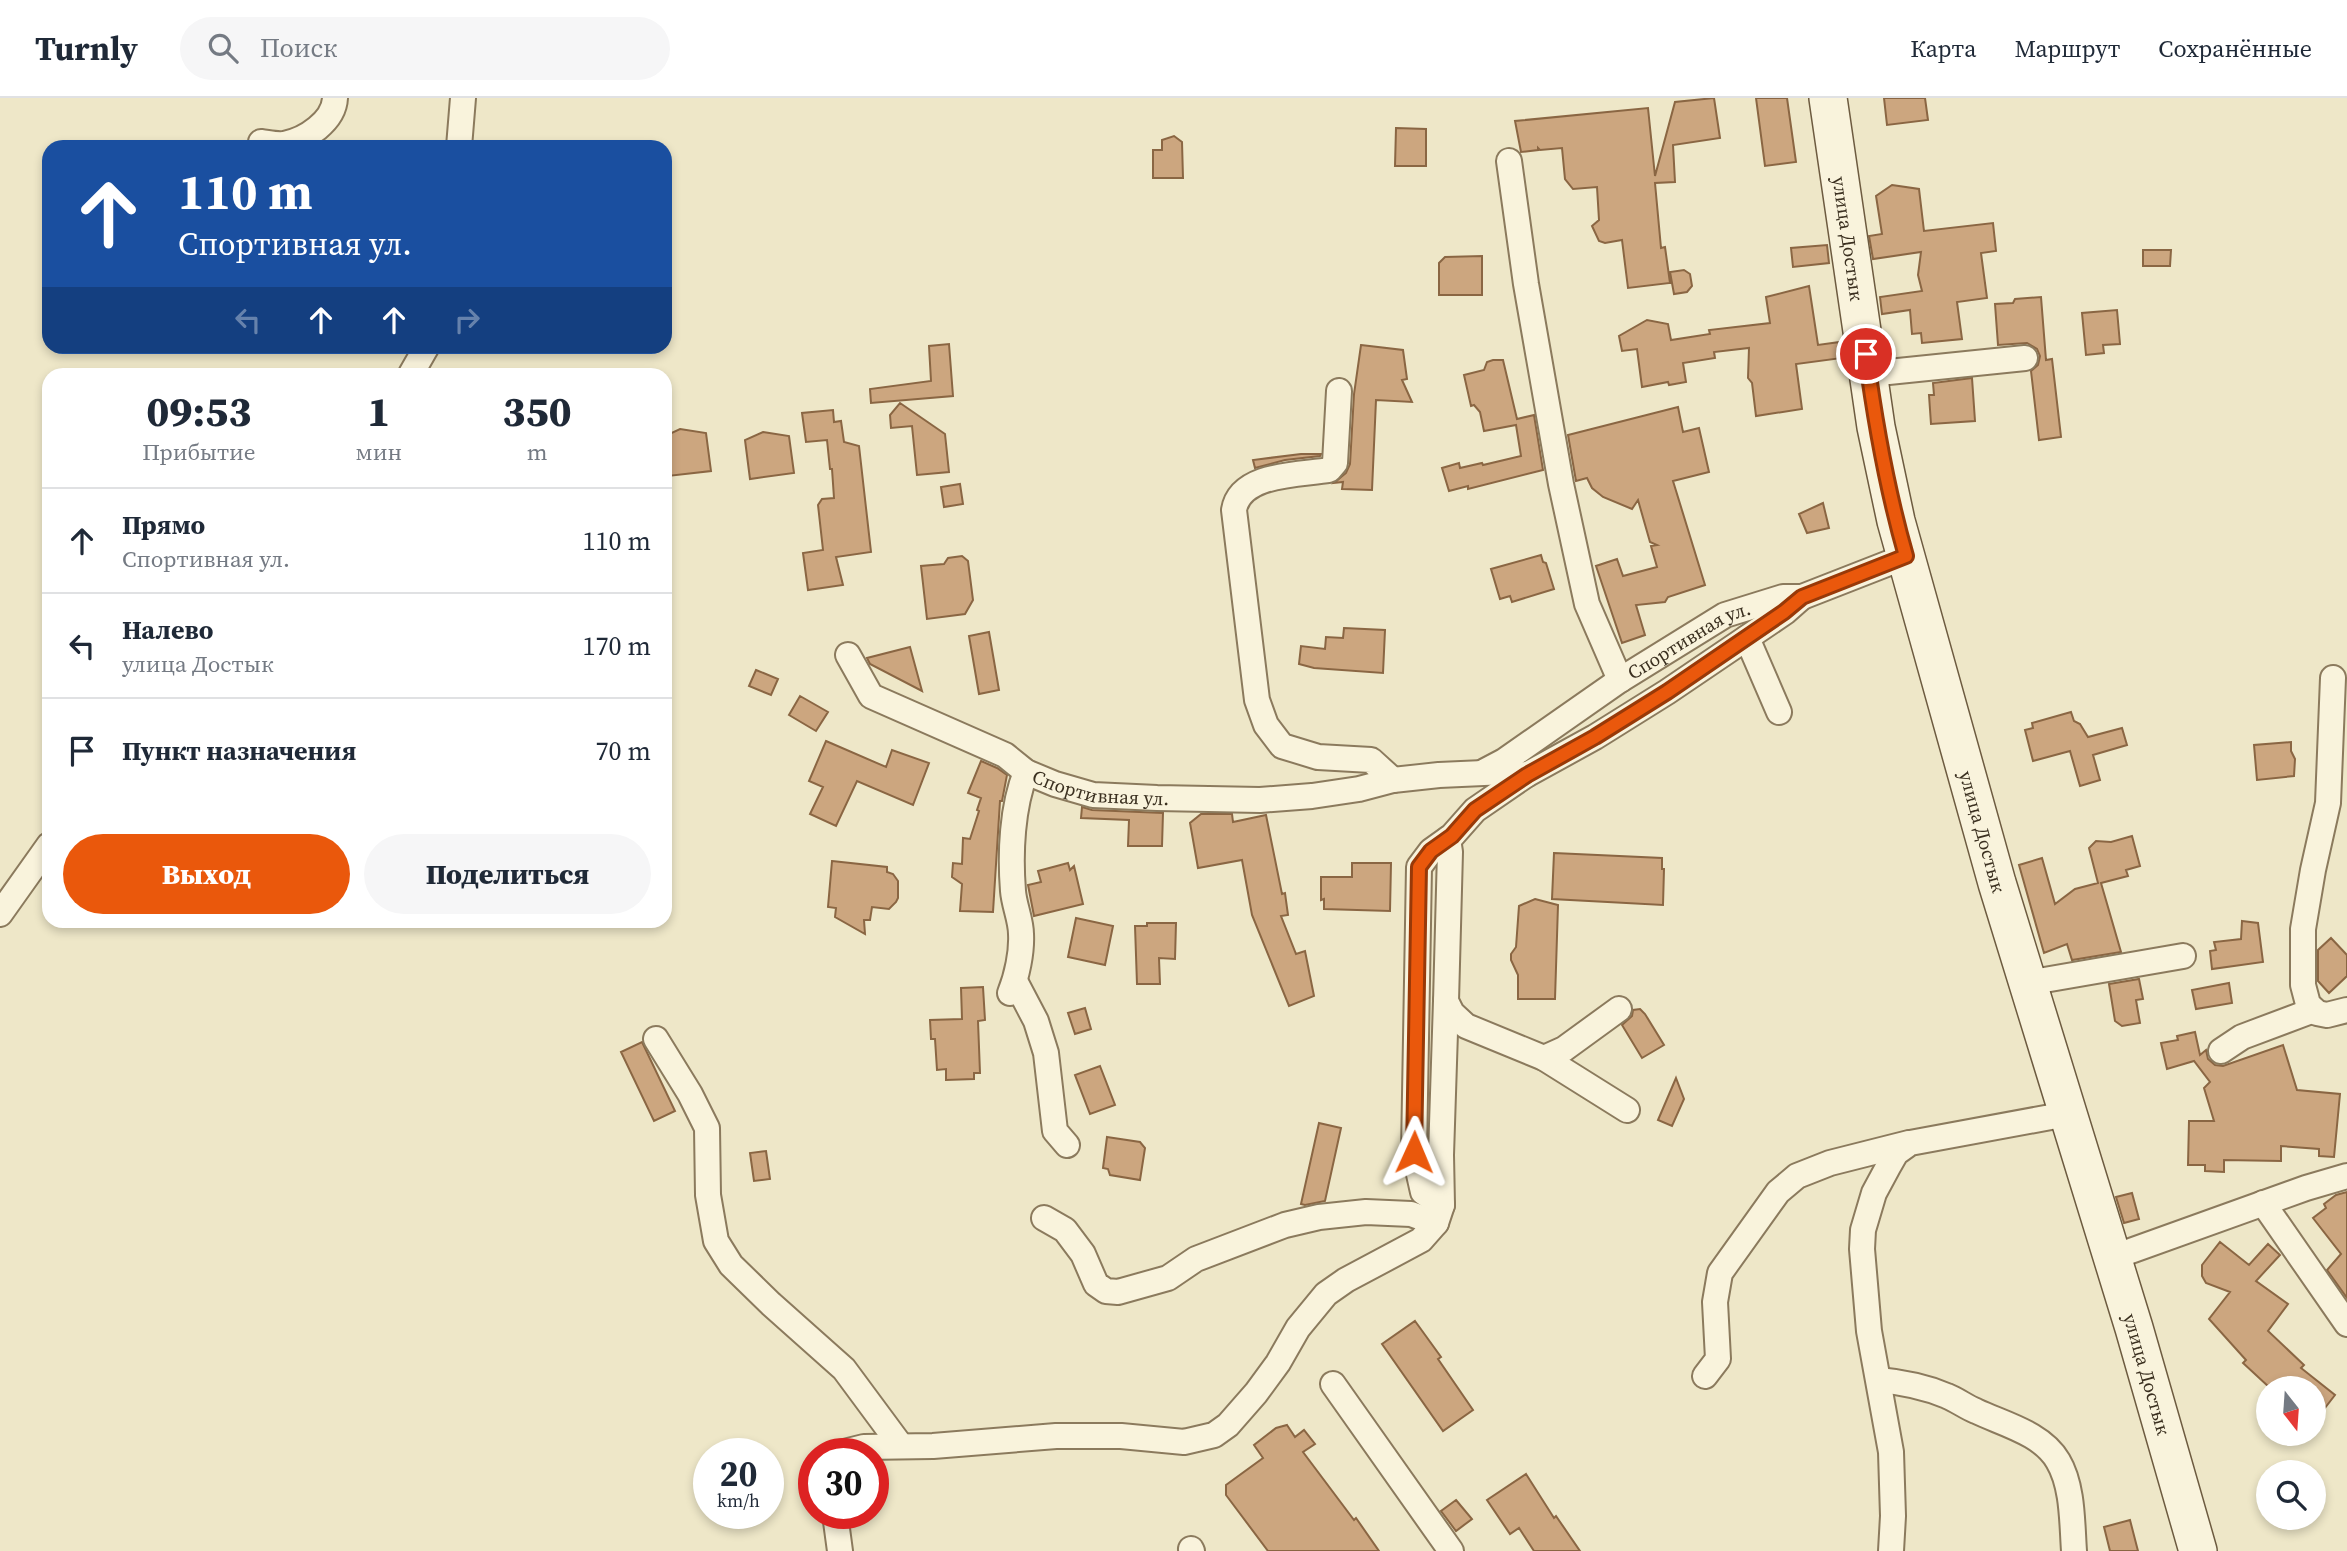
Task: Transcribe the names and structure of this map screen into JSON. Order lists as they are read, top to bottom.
{
  "streets": {
    "main road": ["улица Достык"],
    "street": ["Спортивная ул."]
  },
  "crossings": [
    ["улица Достык", "Спортивная ул."]
  ],
  "north": "bottom",
  "page": {
    "header": "Turnly",
    "search": "Поиск",
    "nav": ["Карта", "Маршрут", "Сохранённые"],
    "turn": ["110 m", "Спортивная ул."],
    "eta": [
      "09:53",
      "Прибытие",
      "1",
      "мин",
      "350",
      "m"
    ],
    "list": [
      {
        "name": "Прямо",
        "note": "Спортивная ул.",
        "value": "110 m"
      },
      {
        "name": "Налево",
        "note": "улица Достык",
        "value": "170 m"
      },
      {
        "name": "Пункт назначения",
        "value": "70 m"
      }
    ],
    "buttons": ["Выход", "Поделиться"],
    "speed": "20 km/h",
    "limit": "30"
  }
}
